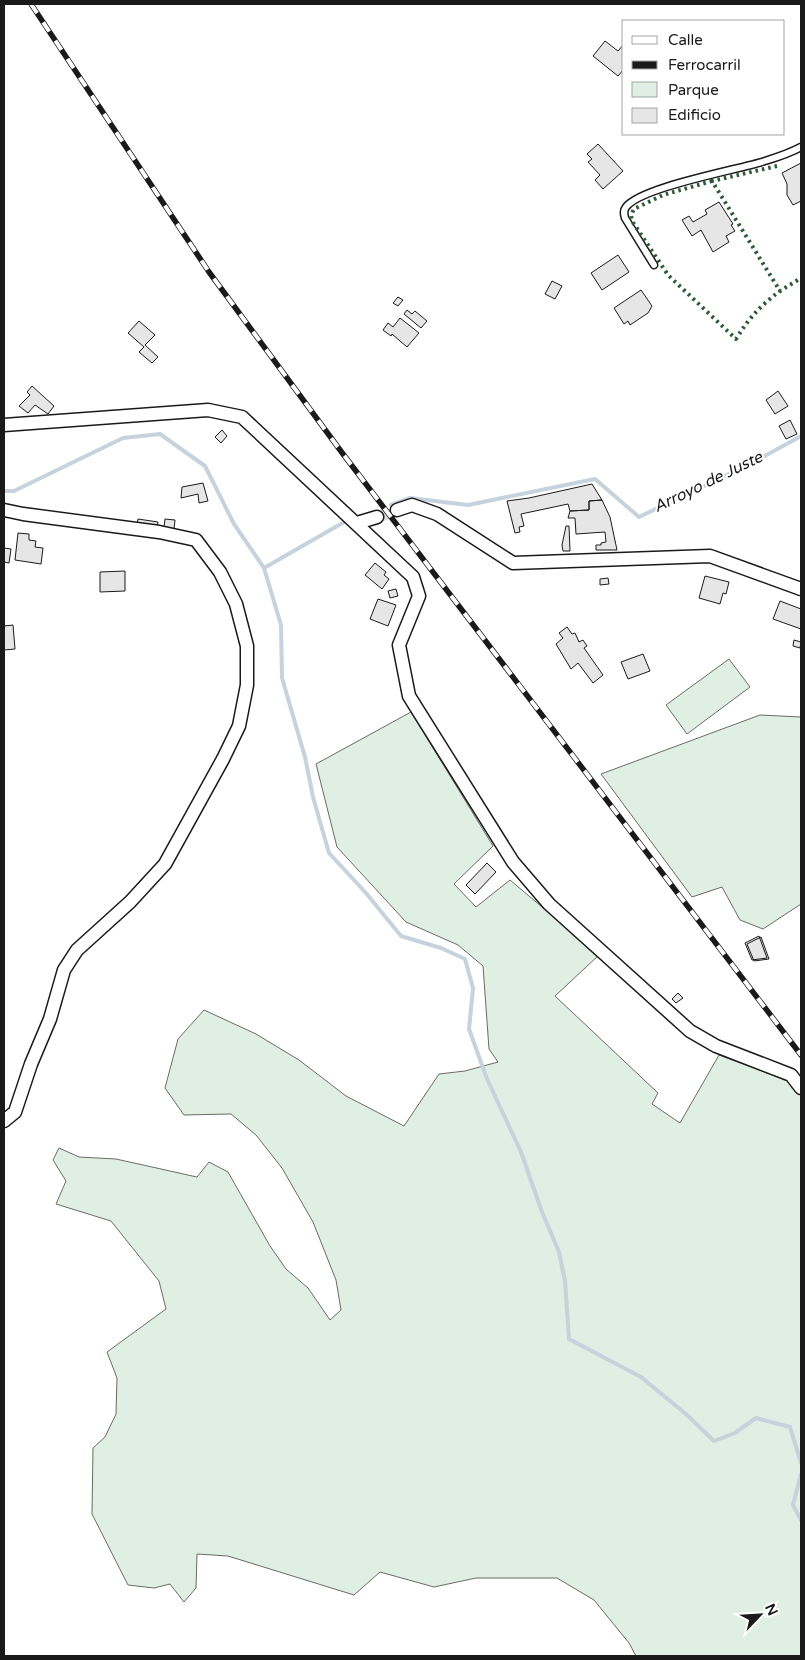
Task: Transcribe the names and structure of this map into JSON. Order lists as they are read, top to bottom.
{
  "water": ["Arroyo de Juste"],
  "legend": [
    "Calle",
    "Ferrocarril",
    "Parque",
    "Edificio"
  ],
  "north": "top right"
}
